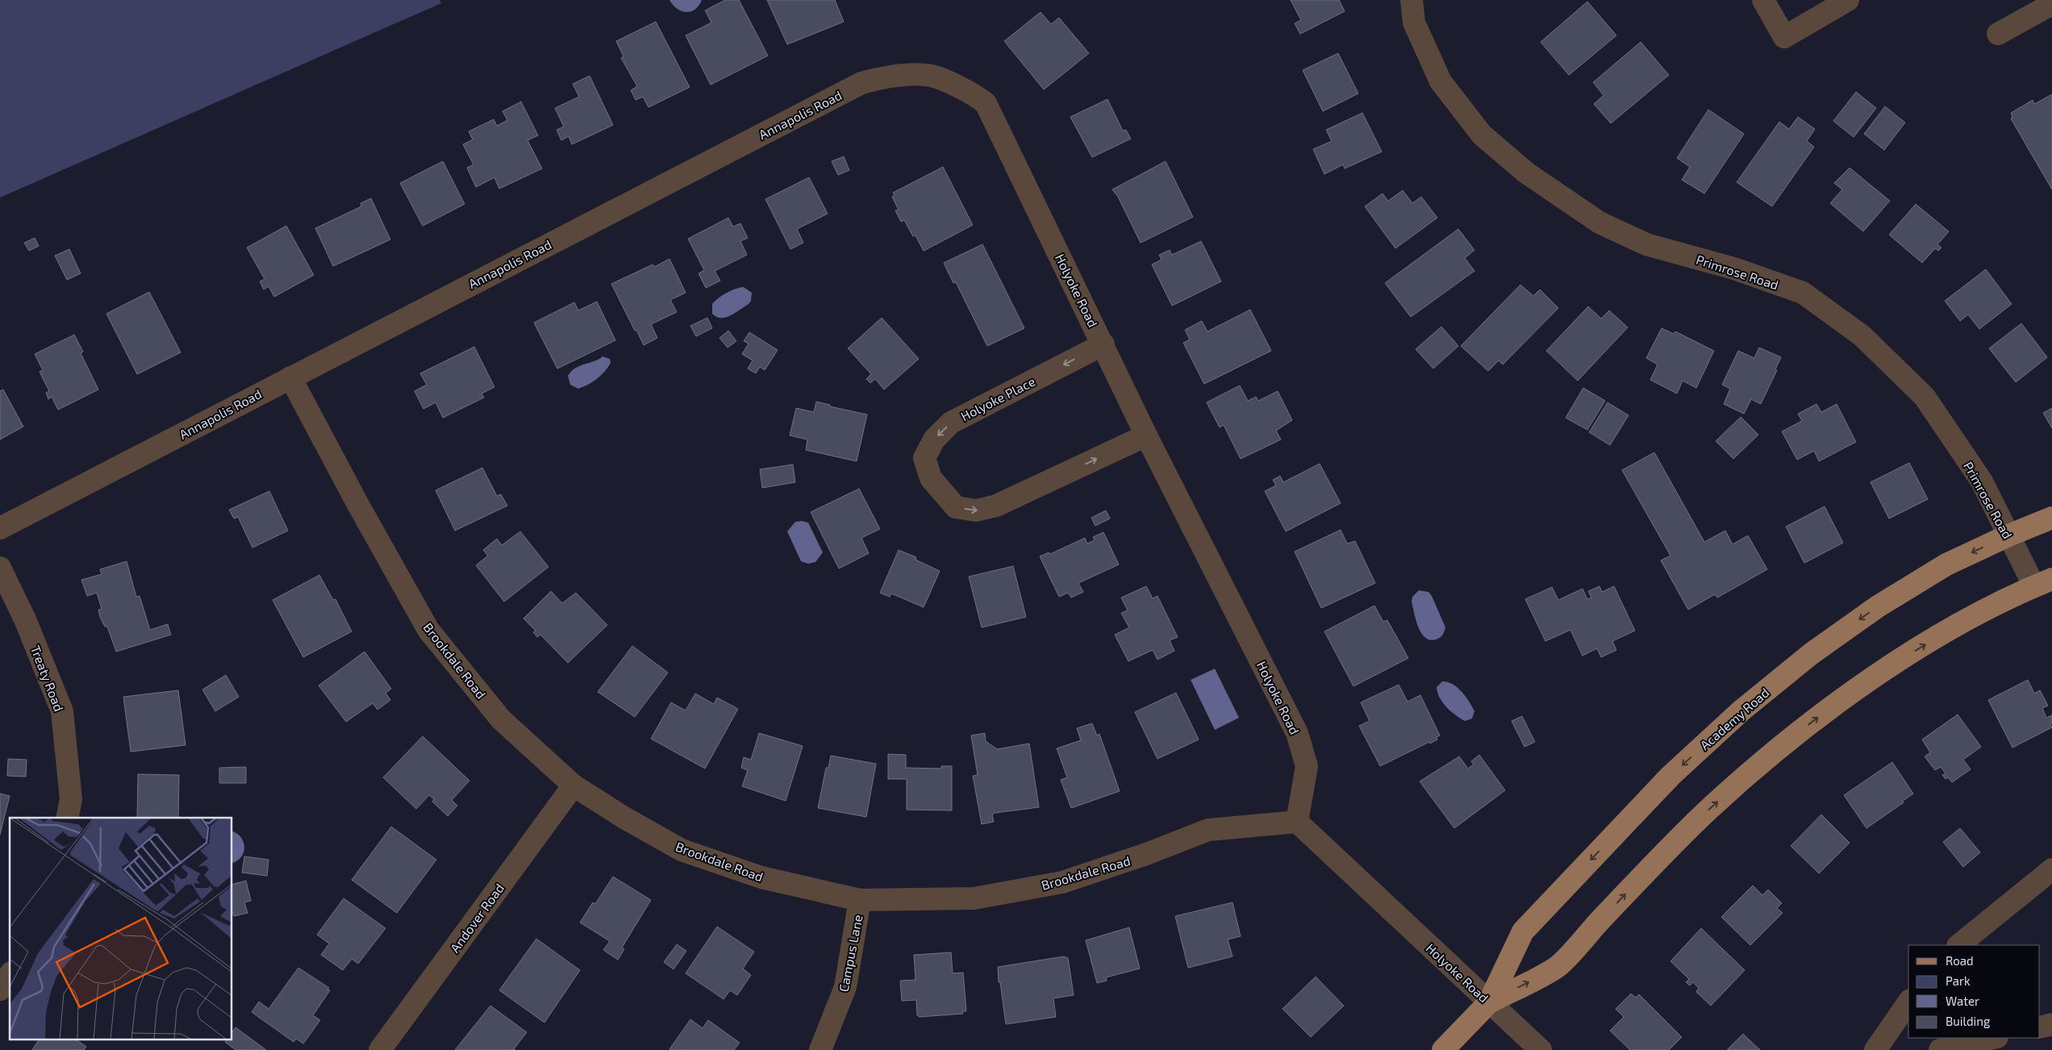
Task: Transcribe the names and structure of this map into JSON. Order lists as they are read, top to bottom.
{
  "streets": {
    "main road": ["Academy Road"],
    "street": [
      "Annapolis Road",
      "Primrose Road",
      "Holyoke Road",
      "Holyoke Place",
      "Brookdale Road",
      "Treaty Road",
      "Andover Road",
      "Campus Lane"
    ]
  },
  "crossings": [
    ["Annapolis Road", "Holyoke Road"],
    ["Annapolis Road", "Brookdale Road"],
    ["Primrose Road", "Academy Road"],
    ["Holyoke Road", "Holyoke Place"],
    ["Holyoke Road", "Brookdale Road"],
    ["Holyoke Road", "Academy Road"],
    ["Brookdale Road", "Andover Road"],
    ["Brookdale Road", "Campus Lane"]
  ],
  "legend": [
    "Road",
    "Park",
    "Water",
    "Building"
  ]
}
